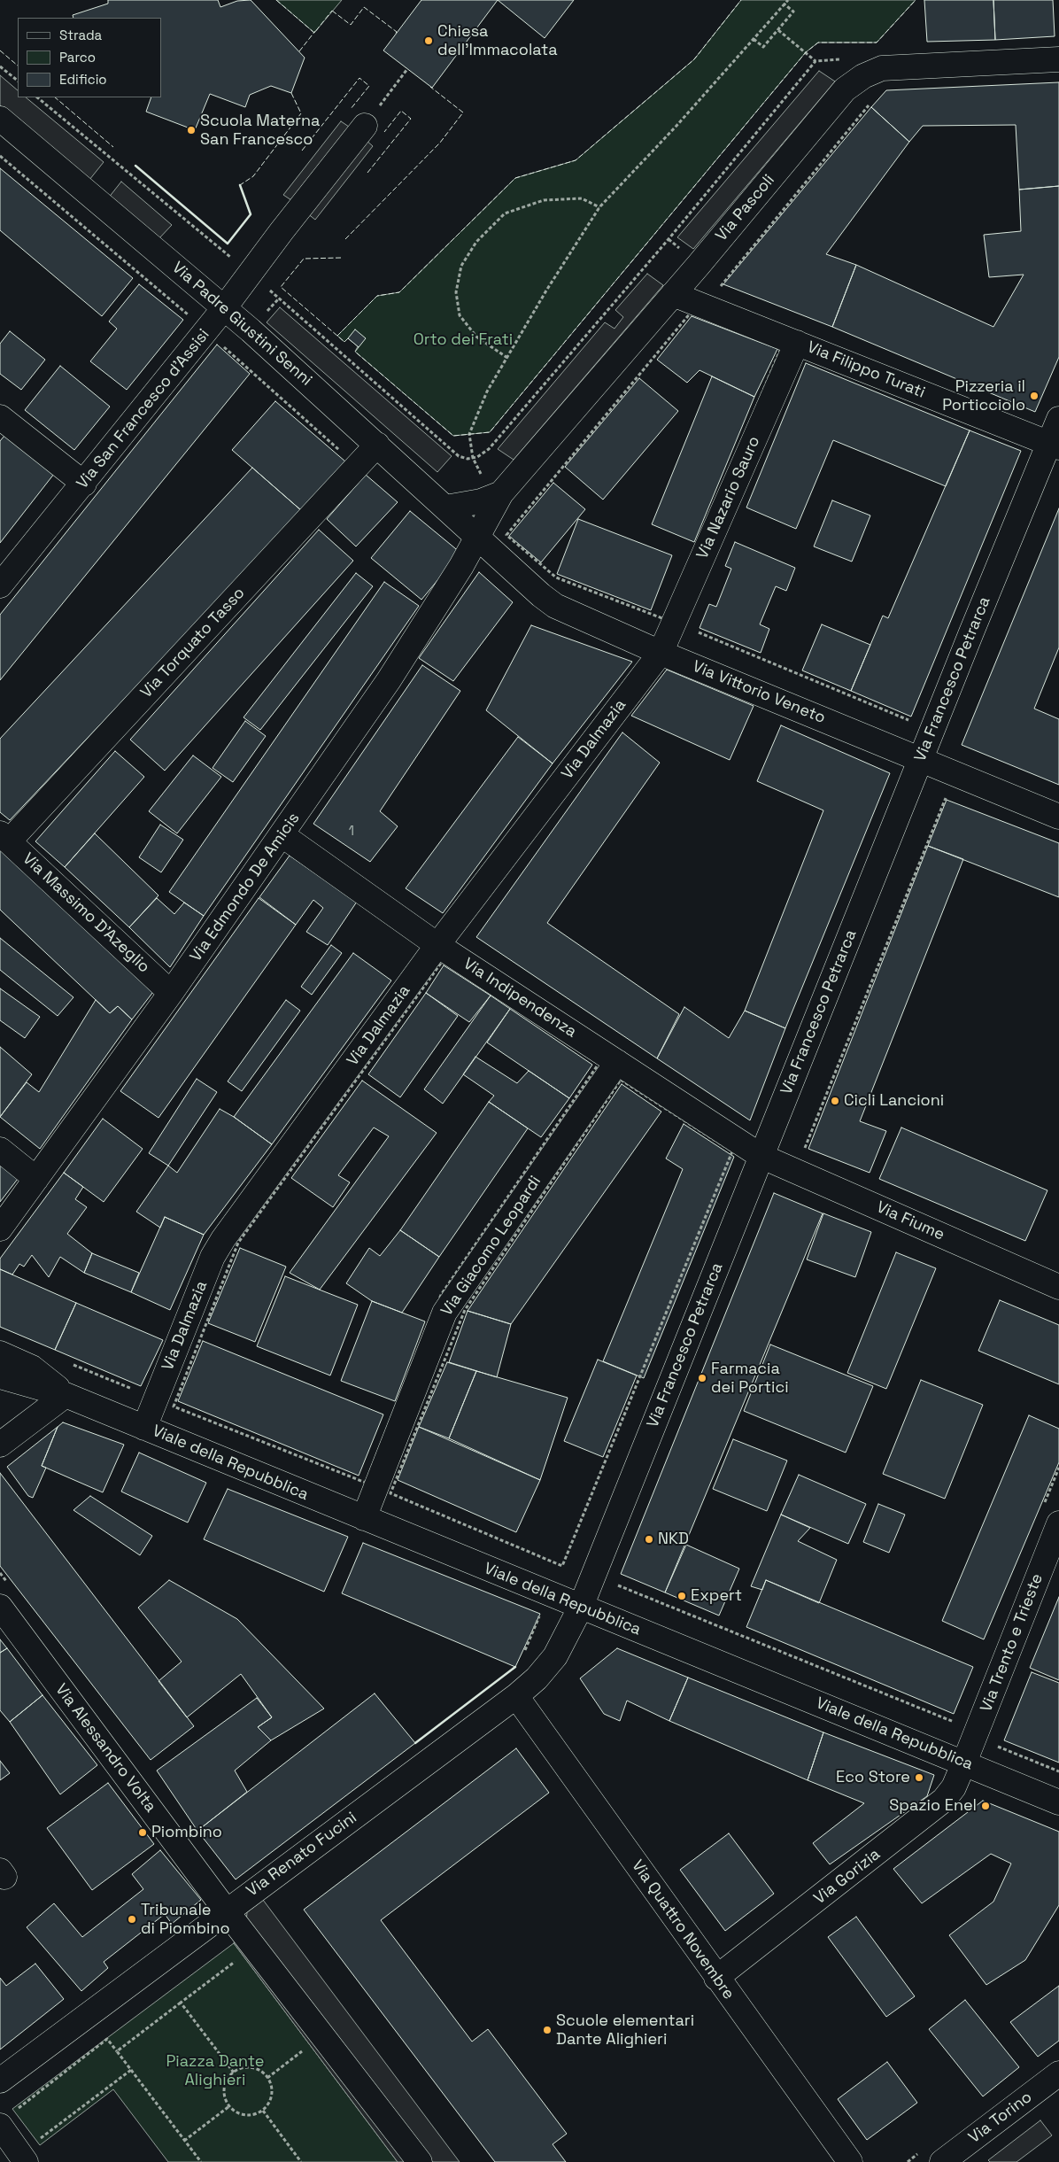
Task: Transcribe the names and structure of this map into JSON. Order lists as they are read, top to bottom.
{
  "streets": {
    "street": [
      "Via Pascoli",
      "Via Padre Giustini Senni",
      "Via Filippo Turati",
      "Via San Francesco d'Assisi",
      "Via Nazario Sauro",
      "Via Torquato Tasso",
      "Via Francesco Petrarca",
      "Via Vittorio Veneto",
      "Via Dalmazia",
      "Via Edmondo De Amicis",
      "Via Massimo D'Azeglio",
      "Via Indipendenza",
      "Via Fiume",
      "Via Giacomo Leopardi",
      "Viale della Repubblica",
      "Via Trento e Trieste",
      "Via Alessandro Volta",
      "Via Renato Fucini",
      "Via Gorizia",
      "Via Quattro Novembre",
      "Via Torino"
    ]
  },
  "crossings": [
    ["Via Pascoli", "Via Padre Giustini Senni"],
    ["Via Pascoli", "Via Filippo Turati"],
    ["Via Pascoli", "Via Vittorio Veneto"],
    ["Via Pascoli", "Via Edmondo De Amicis"],
    ["Via Padre Giustini Senni", "Via San Francesco d'Assisi"],
    ["Via Padre Giustini Senni", "Via Torquato Tasso"],
    ["Via Padre Giustini Senni", "Via Vittorio Veneto"],
    ["Via Padre Giustini Senni", "Via Edmondo De Amicis"],
    ["Via Filippo Turati", "Via Nazario Sauro"],
    ["Via Filippo Turati", "Via Francesco Petrarca"],
    ["Via Nazario Sauro", "Via Vittorio Veneto"],
    ["Via Nazario Sauro", "Via Dalmazia"],
    ["Via Torquato Tasso", "Via Massimo D'Azeglio"],
    ["Via Francesco Petrarca", "Via Vittorio Veneto"],
    ["Via Francesco Petrarca", "Via Indipendenza"],
    ["Via Francesco Petrarca", "Via Fiume"],
    ["Via Francesco Petrarca", "Viale della Repubblica"],
    ["Via Francesco Petrarca", "Via Renato Fucini"],
    ["Via Vittorio Veneto", "Via Dalmazia"],
    ["Via Vittorio Veneto", "Via Edmondo De Amicis"],
    ["Via Dalmazia", "Via Indipendenza"],
    ["Via Dalmazia", "Viale della Repubblica"],
    ["Via Edmondo De Amicis", "Via Massimo D'Azeglio"],
    ["Via Edmondo De Amicis", "Via Indipendenza"],
    ["Via Indipendenza", "Via Fiume"],
    ["Via Indipendenza", "Via Giacomo Leopardi"],
    ["Via Giacomo Leopardi", "Viale della Repubblica"],
    ["Viale della Repubblica", "Via Trento e Trieste"],
    ["Viale della Repubblica", "Via Renato Fucini"],
    ["Viale della Repubblica", "Via Gorizia"],
    ["Via Trento e Trieste", "Via Gorizia"],
    ["Via Alessandro Volta", "Via Renato Fucini"],
    ["Via Renato Fucini", "Via Quattro Novembre"],
    ["Via Gorizia", "Via Quattro Novembre"]
  ],
  "parks": ["Orto dei Frati", "Piazza Dante Alighieri"],
  "places": [
    "Chiesa dell'Immacolata",
    "Scuola Materna San Francesco",
    "Pizzeria il Porticciolo",
    "Cicli Lancioni",
    "Farmacia dei Portici",
    "NKD",
    "Expert",
    "Eco Store",
    "Spazio Enel",
    "Piombino",
    "Tribunale di Piombino",
    "Scuole elementari Dante Alighieri"
  ],
  "house_numbers": ["1"],
  "legend": ["Strada", "Parco", "Edificio"]
}
